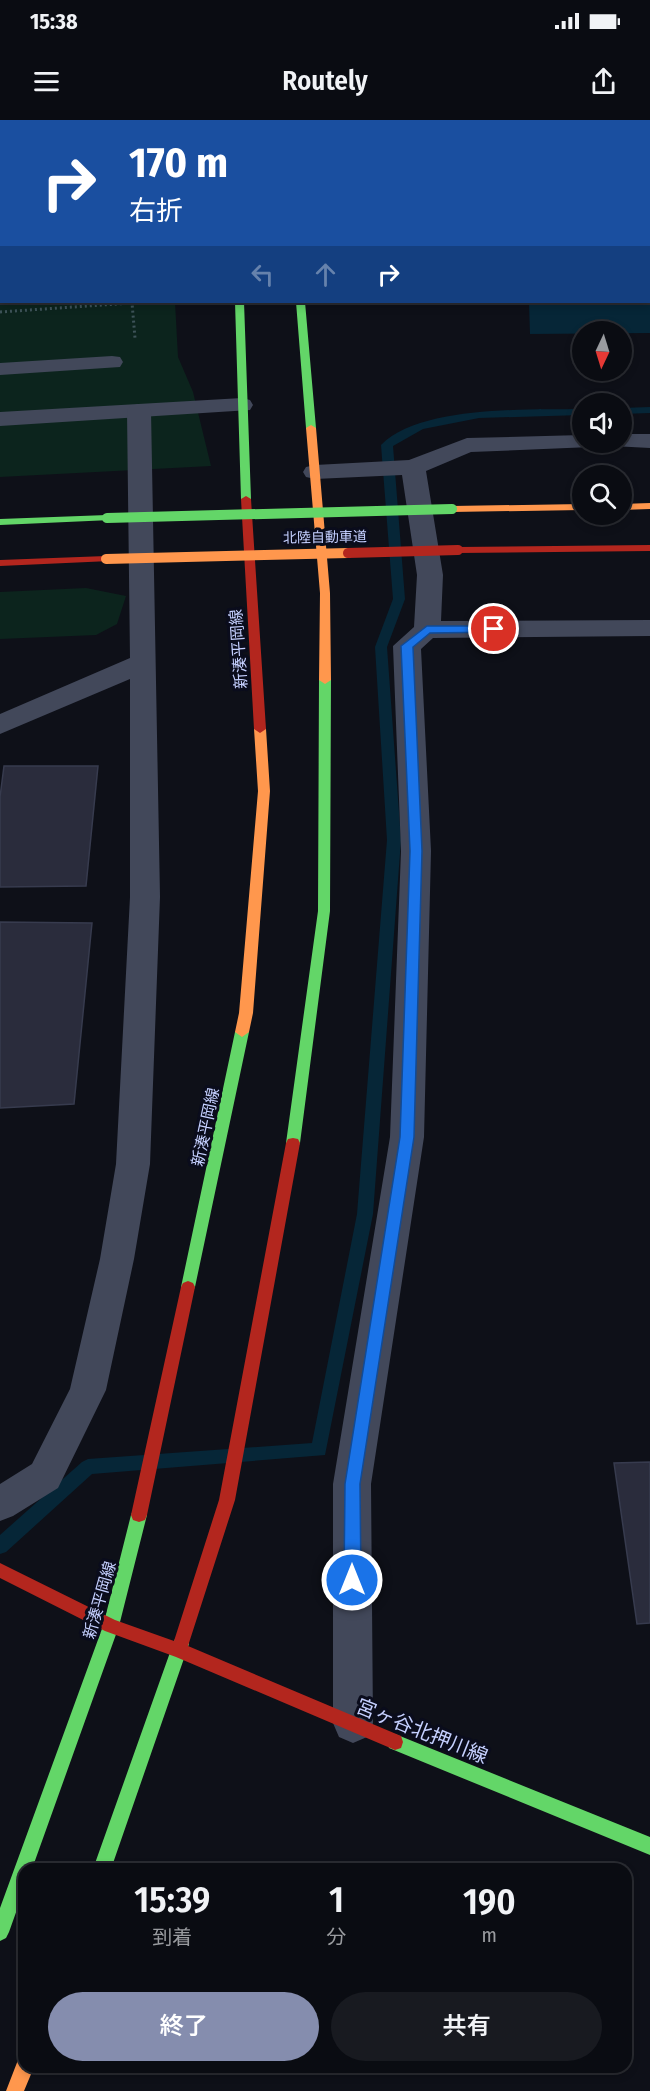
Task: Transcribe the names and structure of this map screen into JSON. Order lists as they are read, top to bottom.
{
  "streets": {
    "main road": ["北陸自動車道", "新湊平岡線", "宮ヶ谷北押川線"]
  },
  "crossings": [
    ["新湊平岡線", "宮ヶ谷北押川線"]
  ],
  "north": "bottom",
  "page": {
    "status": "15:38",
    "header": "Routely",
    "turn": ["170 m", "右折"],
    "eta": [
      "15:39",
      "到着",
      "1",
      "分",
      "190",
      "m"
    ],
    "buttons": ["終了", "共有"]
  }
}
